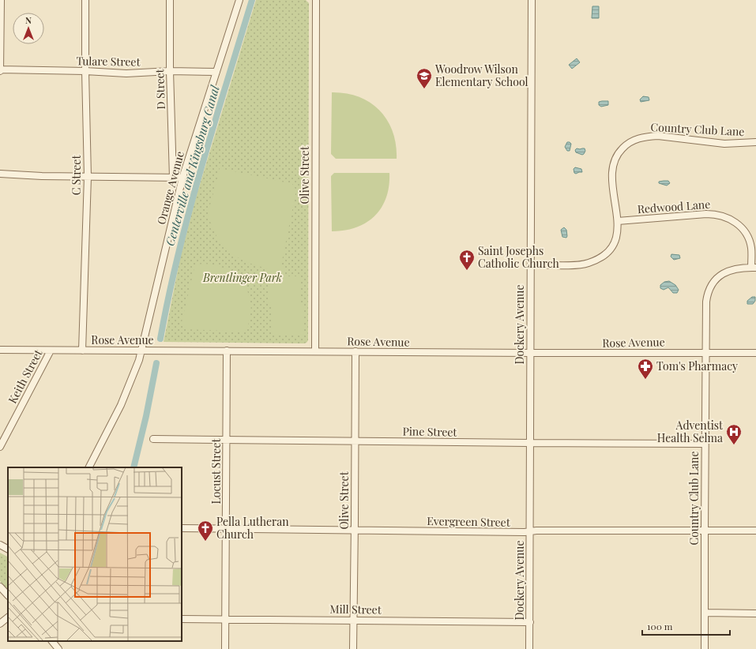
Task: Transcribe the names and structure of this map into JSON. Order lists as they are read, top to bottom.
{
  "streets": {
    "street": [
      "Tulare Street",
      "D Street",
      "Country Club Lane",
      "C Street",
      "Olive Street",
      "Orange Avenue",
      "Redwood Lane",
      "Dockery Avenue",
      "Rose Avenue",
      "Keith Street",
      "Pine Street",
      "Locust Street",
      "Evergreen Street",
      "Mill Street"
    ]
  },
  "crossings": [
    ["Tulare Street", "D Street"],
    ["Tulare Street", "C Street"],
    ["Tulare Street", "Orange Avenue"],
    ["Country Club Lane", "Redwood Lane"],
    ["Country Club Lane", "Dockery Avenue"],
    ["Country Club Lane", "Rose Avenue"],
    ["Country Club Lane", "Pine Street"],
    ["Country Club Lane", "Evergreen Street"],
    ["C Street", "Rose Avenue"],
    ["Olive Street", "Rose Avenue"],
    ["Olive Street", "Pine Street"],
    ["Olive Street", "Evergreen Street"],
    ["Olive Street", "Mill Street"],
    ["Orange Avenue", "Rose Avenue"],
    ["Dockery Avenue", "Rose Avenue"],
    ["Dockery Avenue", "Pine Street"],
    ["Dockery Avenue", "Evergreen Street"],
    ["Dockery Avenue", "Mill Street"],
    ["Rose Avenue", "Keith Street"],
    ["Rose Avenue", "Locust Street"],
    ["Pine Street", "Locust Street"],
    ["Locust Street", "Evergreen Street"],
    ["Locust Street", "Mill Street"]
  ],
  "water": ["Centerville and Kingsburg Canal"],
  "parks": ["Brentlinger Park"],
  "places": {
    "school or university": ["Woodrow Wilson Elementary School"],
    "church": ["Saint Josephs Catholic Church", "Pella Lutheran Church"],
    "pharmacy": ["Tom's Pharmacy"],
    "hospital": ["Adventist Health Selma"]
  },
  "scale_bar": "100 m",
  "north": "top"
}
